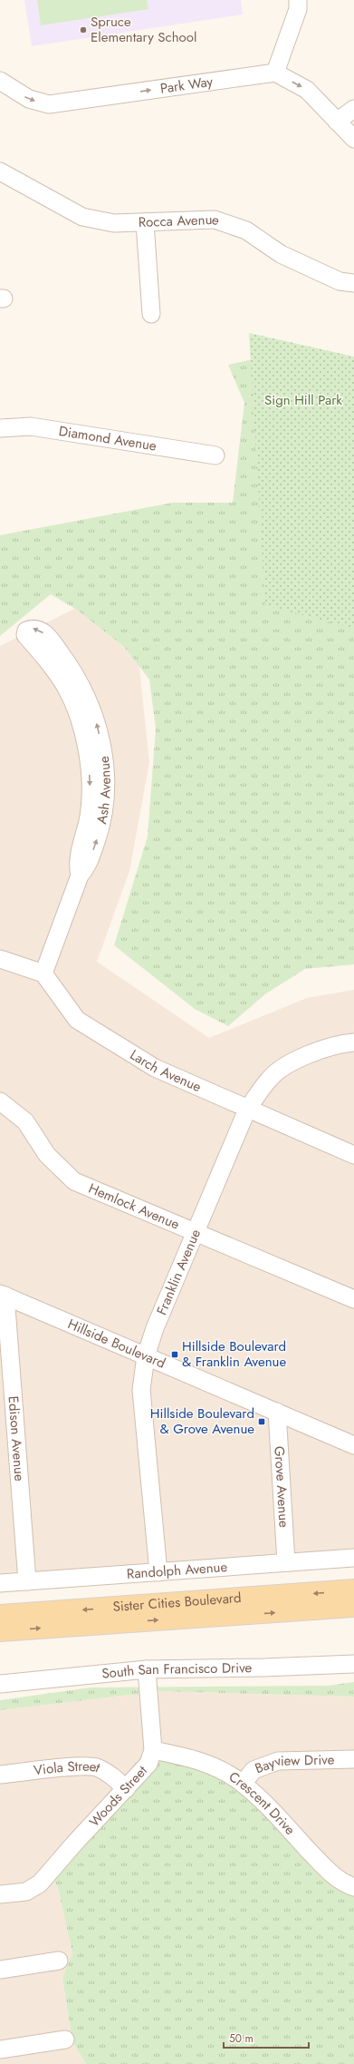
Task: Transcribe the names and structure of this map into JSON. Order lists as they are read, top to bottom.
{
  "streets": {
    "main road": ["Sister Cities Boulevard"],
    "street": [
      "Park Way",
      "Rocca Avenue",
      "Diamond Avenue",
      "Ash Avenue",
      "Larch Avenue",
      "Hemlock Avenue",
      "Franklin Avenue",
      "Hillside Boulevard",
      "Edison Avenue",
      "Grove Avenue",
      "Randolph Avenue",
      "South San Francisco Drive",
      "Bayview Drive",
      "Viola Street",
      "Woods Street",
      "Crescent Drive"
    ]
  },
  "crossings": [
    ["Ash Avenue", "Larch Avenue"],
    ["Larch Avenue", "Franklin Avenue"],
    ["Hemlock Avenue", "Franklin Avenue"],
    ["Franklin Avenue", "Hillside Boulevard"],
    ["Franklin Avenue", "Randolph Avenue"],
    ["Hillside Boulevard", "Edison Avenue"],
    ["Hillside Boulevard", "Grove Avenue"],
    ["Edison Avenue", "Randolph Avenue"],
    ["Grove Avenue", "Randolph Avenue"],
    ["South San Francisco Drive", "Woods Street"],
    ["Bayview Drive", "Crescent Drive"],
    ["Viola Street", "Woods Street"],
    ["Woods Street", "Crescent Drive"]
  ],
  "one_way": ["Park Way"],
  "parks": ["Sign Hill Park"],
  "places": {
    "other": ["Spruce Elementary School"],
    "transit": ["Hillside Boulevard & Franklin Avenue", "Hillside Boulevard & Grove Avenue"]
  },
  "scale_bar": "50 m"
}
